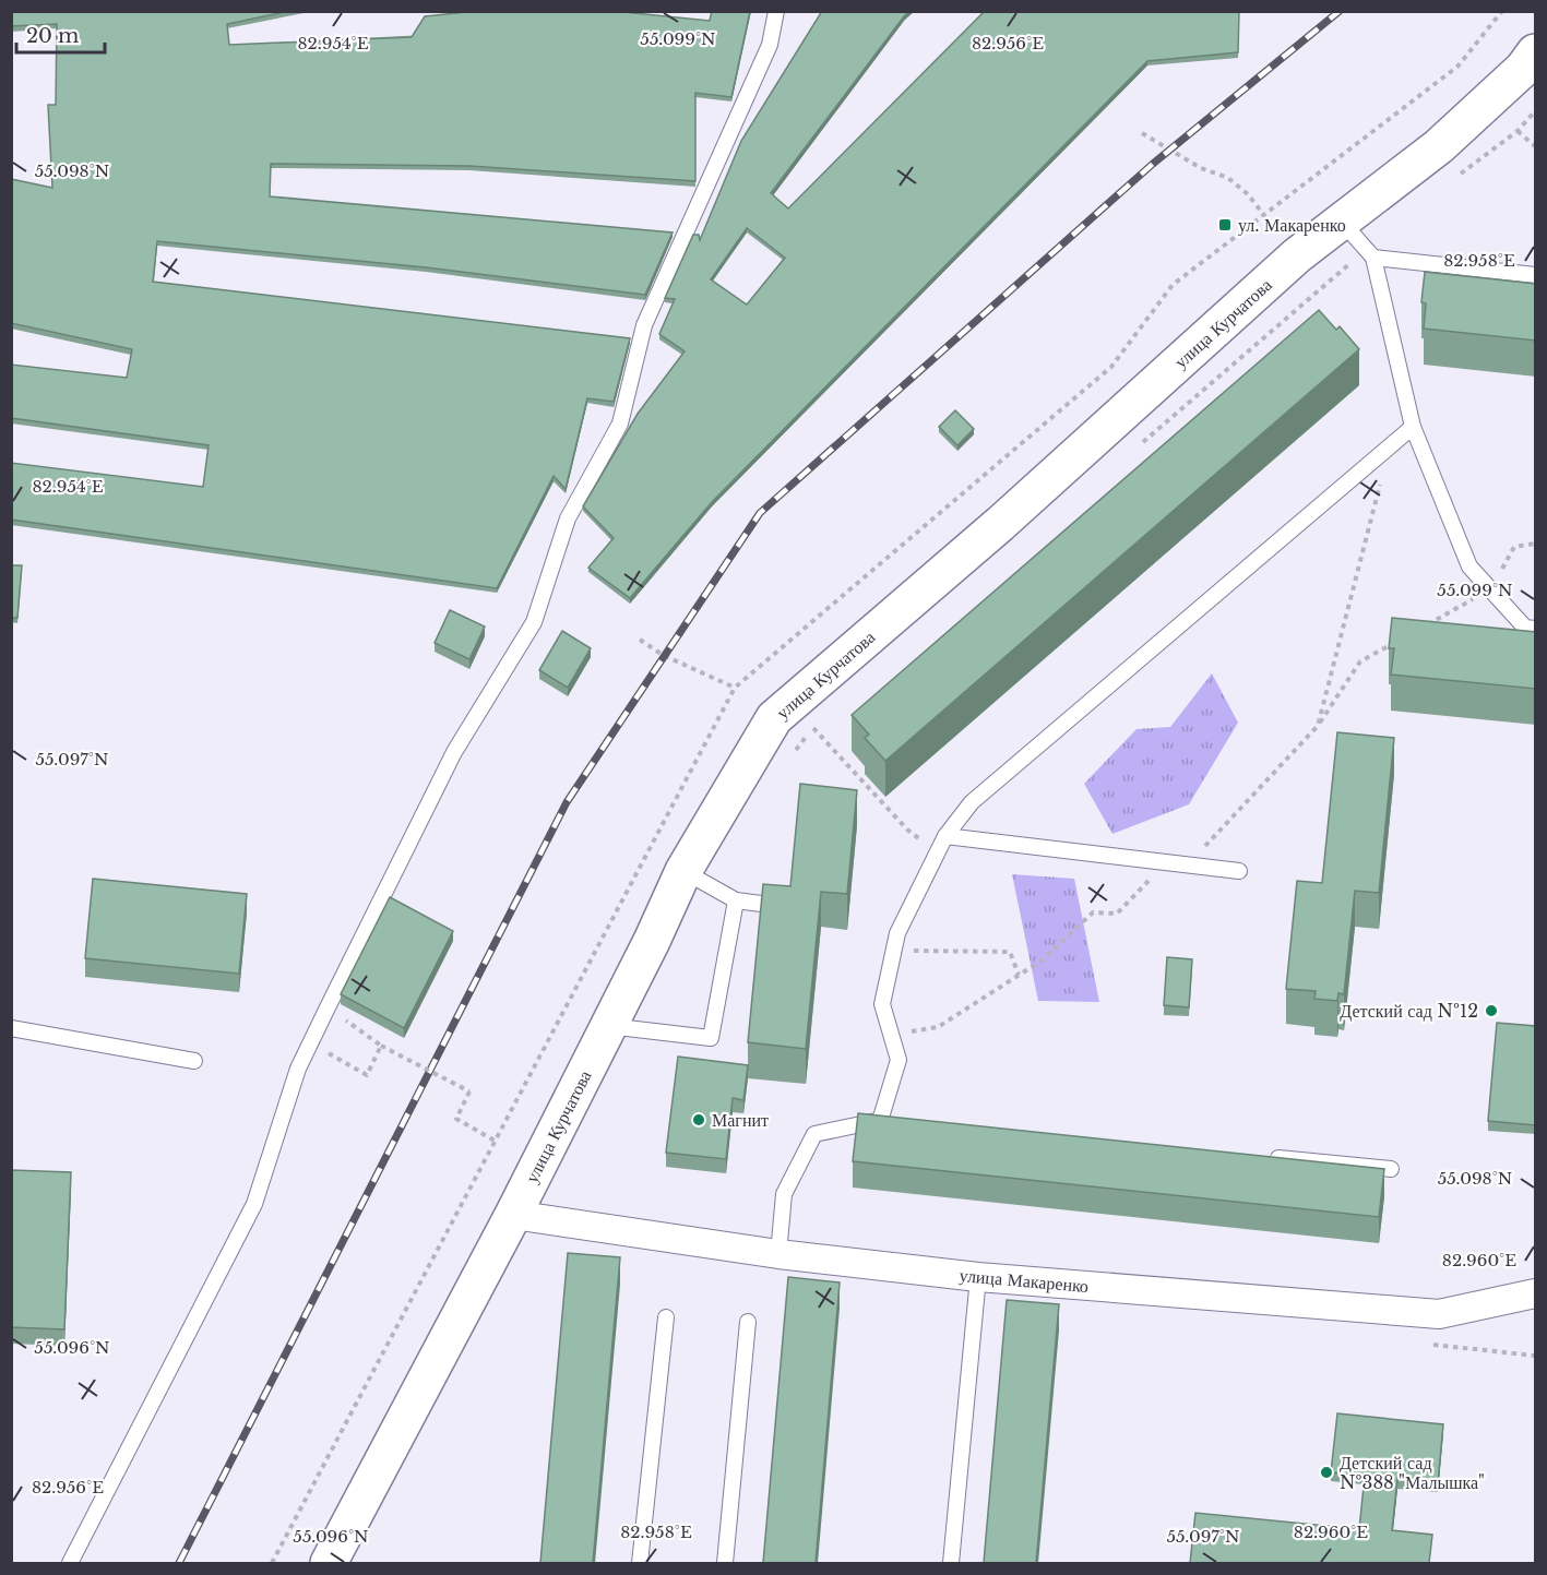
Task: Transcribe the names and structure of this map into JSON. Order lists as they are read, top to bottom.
{
  "streets": {
    "main road": ["улица Курчатова"],
    "street": ["улица Макаренко"]
  },
  "crossings": [
    ["улица Курчатова", "улица Макаренко"]
  ],
  "places": {
    "transit": ["ул. Макаренко"],
    "other": ["Детский сад №12", "Магнит", "Детский сад №388 \"Малышка\""]
  },
  "scale_bar": "20 m",
  "coordinates": [
    "55.099°N",
    "82.954°E",
    "82.956°E",
    "55.098°N",
    "82.958°E",
    "55.097°N",
    "82.960°E",
    "55.096°N"
  ]
}
